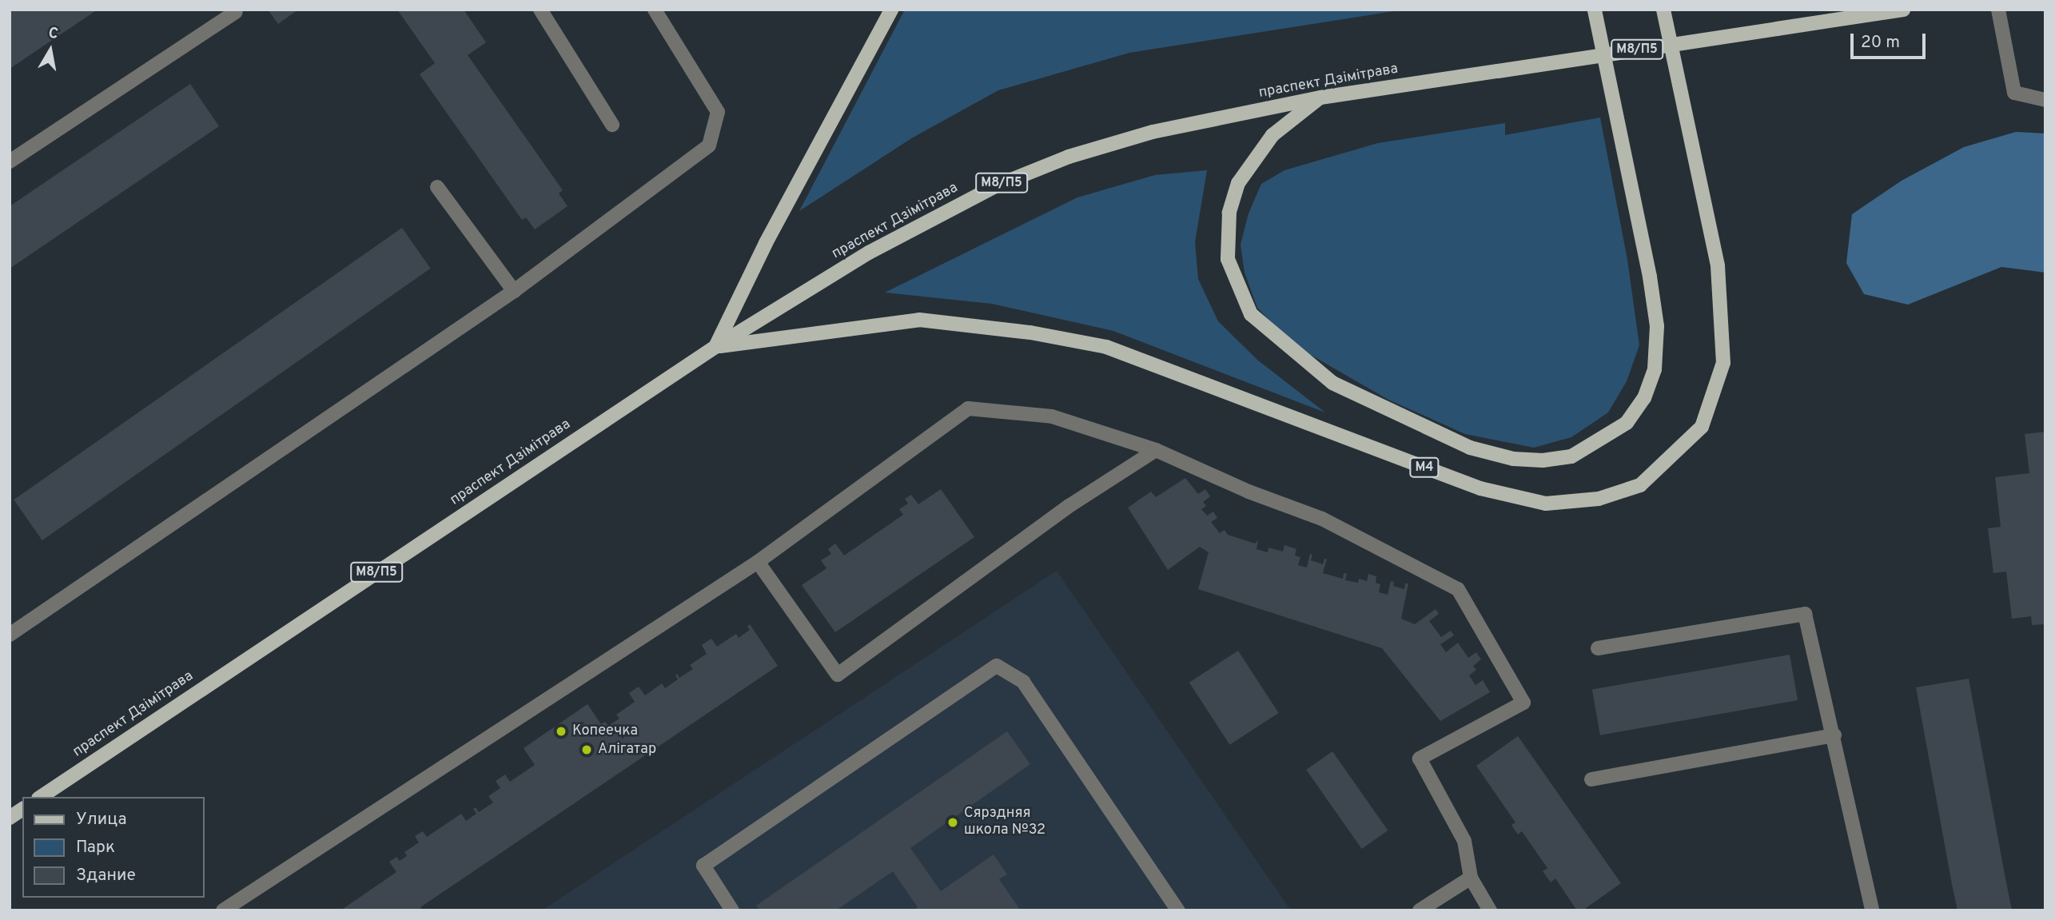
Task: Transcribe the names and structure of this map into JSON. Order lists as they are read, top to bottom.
{
  "streets": {
    "main road": ["М8/П5", "праспект Дзімітрава", "М4"]
  },
  "crossings": [
    ["праспект Дзімітрава", "М4"]
  ],
  "places": ["Копеечка", "Алігатар", "Сярэдняя школа №32"],
  "legend": ["Улица", "Парк", "Здание"],
  "scale_bar": "20 m",
  "north": "top"
}
